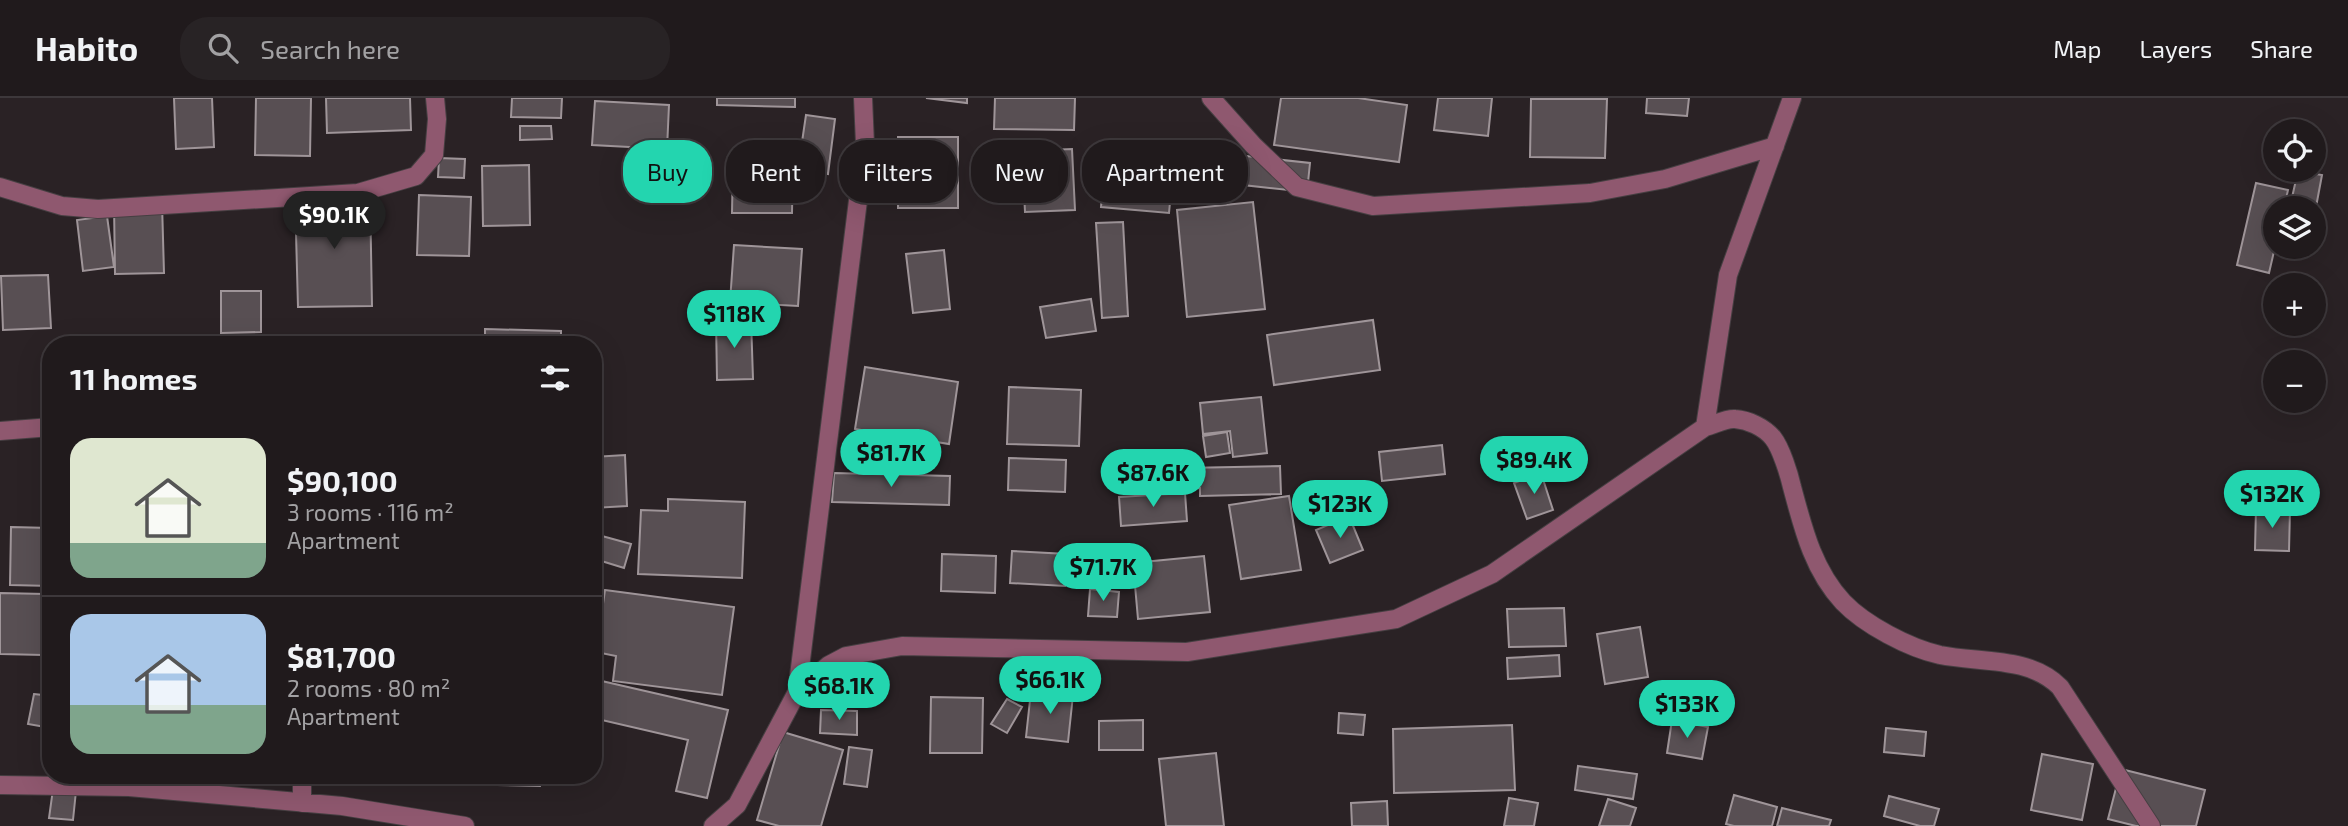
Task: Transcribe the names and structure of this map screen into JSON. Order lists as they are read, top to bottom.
{
  "page": {
    "header": "Habito",
    "search": "Search here",
    "nav": ["Map", "Layers", "Share"],
    "map_buttons": ["+", "−"],
    "chip": [
      "Buy",
      "Rent",
      "Filters",
      "New",
      "Apartment"
    ],
    "price": [
      "$90.1K",
      "$118K",
      "$81.7K",
      "$89.4K",
      "$87.6K",
      "$132K",
      "$123K",
      "$71.7K",
      "$66.1K",
      "$68.1K",
      "$133K"
    ],
    "heading": "11 homes",
    "list": [
      {
        "name": "$90,100",
        "note": "3 rooms · 116 m² · Apartment"
      },
      {
        "name": "$81,700",
        "note": "2 rooms · 80 m² · Apartment"
      }
    ]
  }
}
